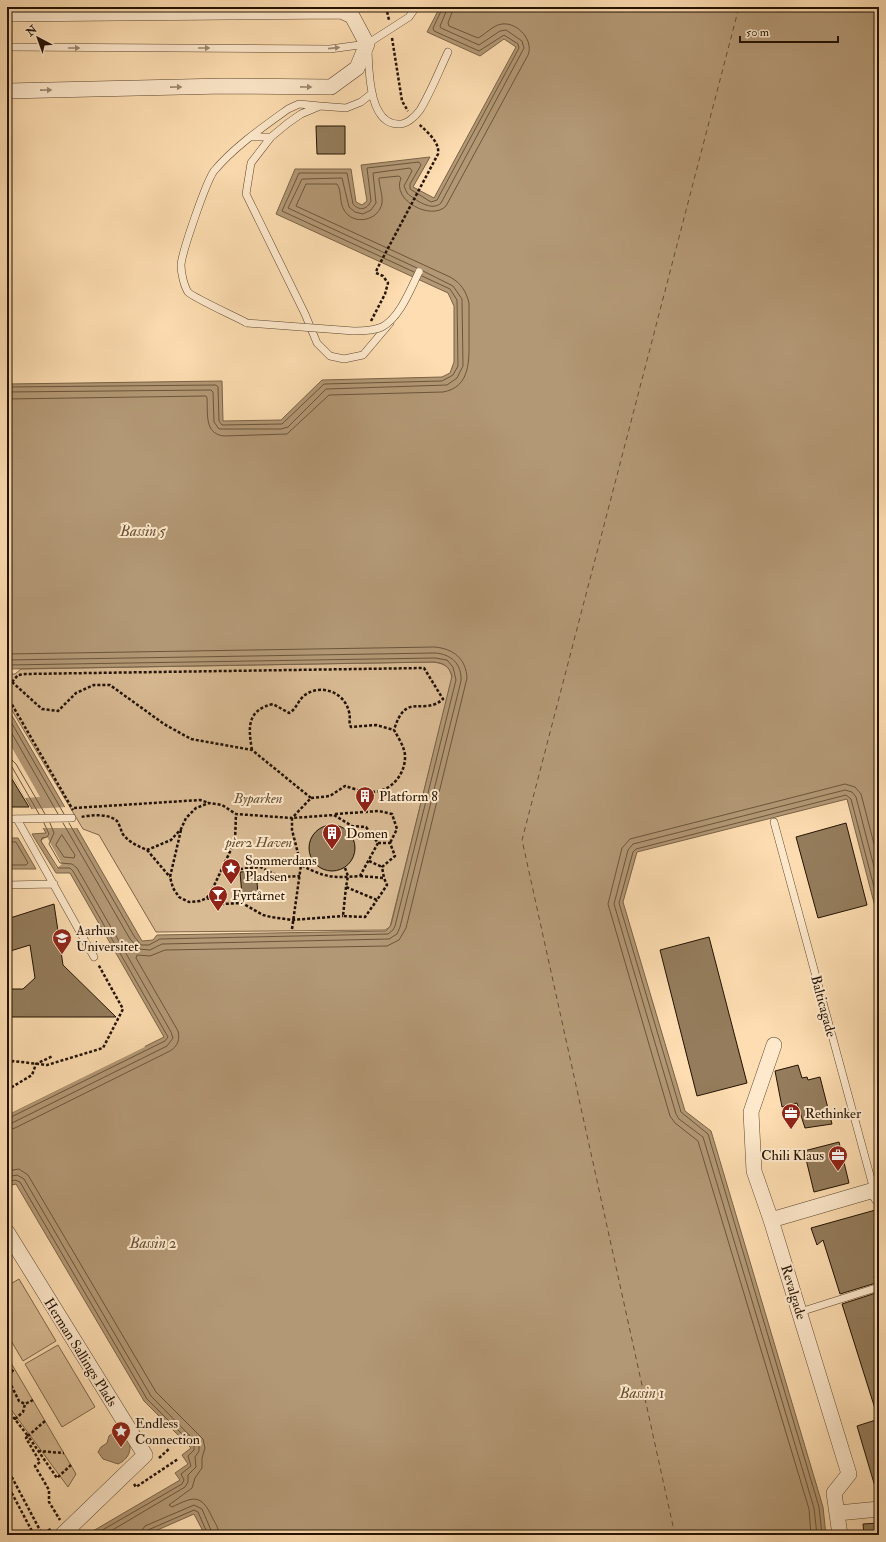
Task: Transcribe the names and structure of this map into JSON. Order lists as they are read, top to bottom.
{
  "streets": {
    "street": ["Balticagade", "Revalgade", "Herman Sallings Plads"]
  },
  "crossings": [
    ["Balticagade", "Revalgade"]
  ],
  "water": ["Bassin 5", "Bassin 2", "Bassin 1"],
  "parks": ["Byparken", "pier2 Haven"],
  "places": {
    "building": ["Platform 8", "Domen"],
    "place": ["Sommerdans Pladsen", "Endless Connection"],
    "bar": ["Fyrtårnet"],
    "school or university": ["Aarhus Universitet"],
    "office": ["Rethinker", "Chili Klaus"]
  },
  "scale_bar": "50 m",
  "north": "top left"
}
